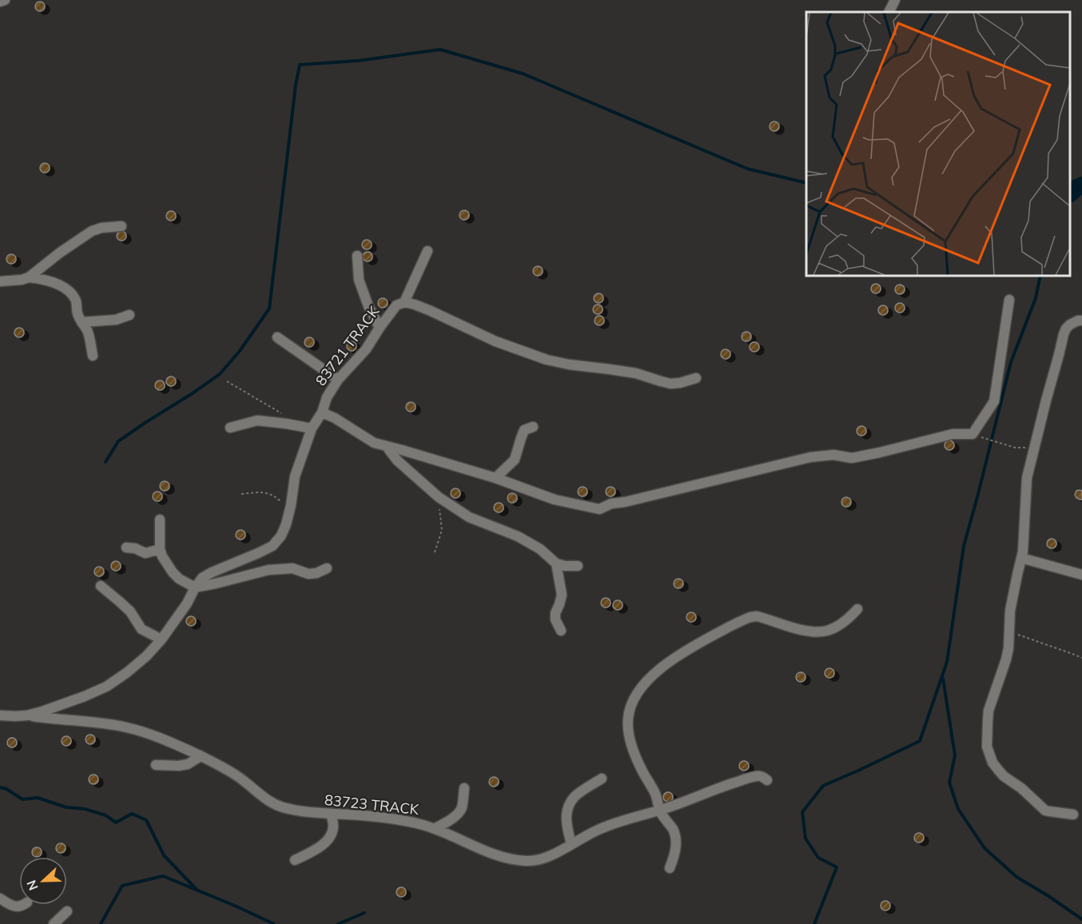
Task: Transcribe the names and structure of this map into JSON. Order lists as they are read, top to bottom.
{
  "streets": {
    "street": ["83721 TRACK", "83723 TRACK"]
  },
  "crossings": [
    ["83721 TRACK", "83723 TRACK"]
  ],
  "north": "left"
}
